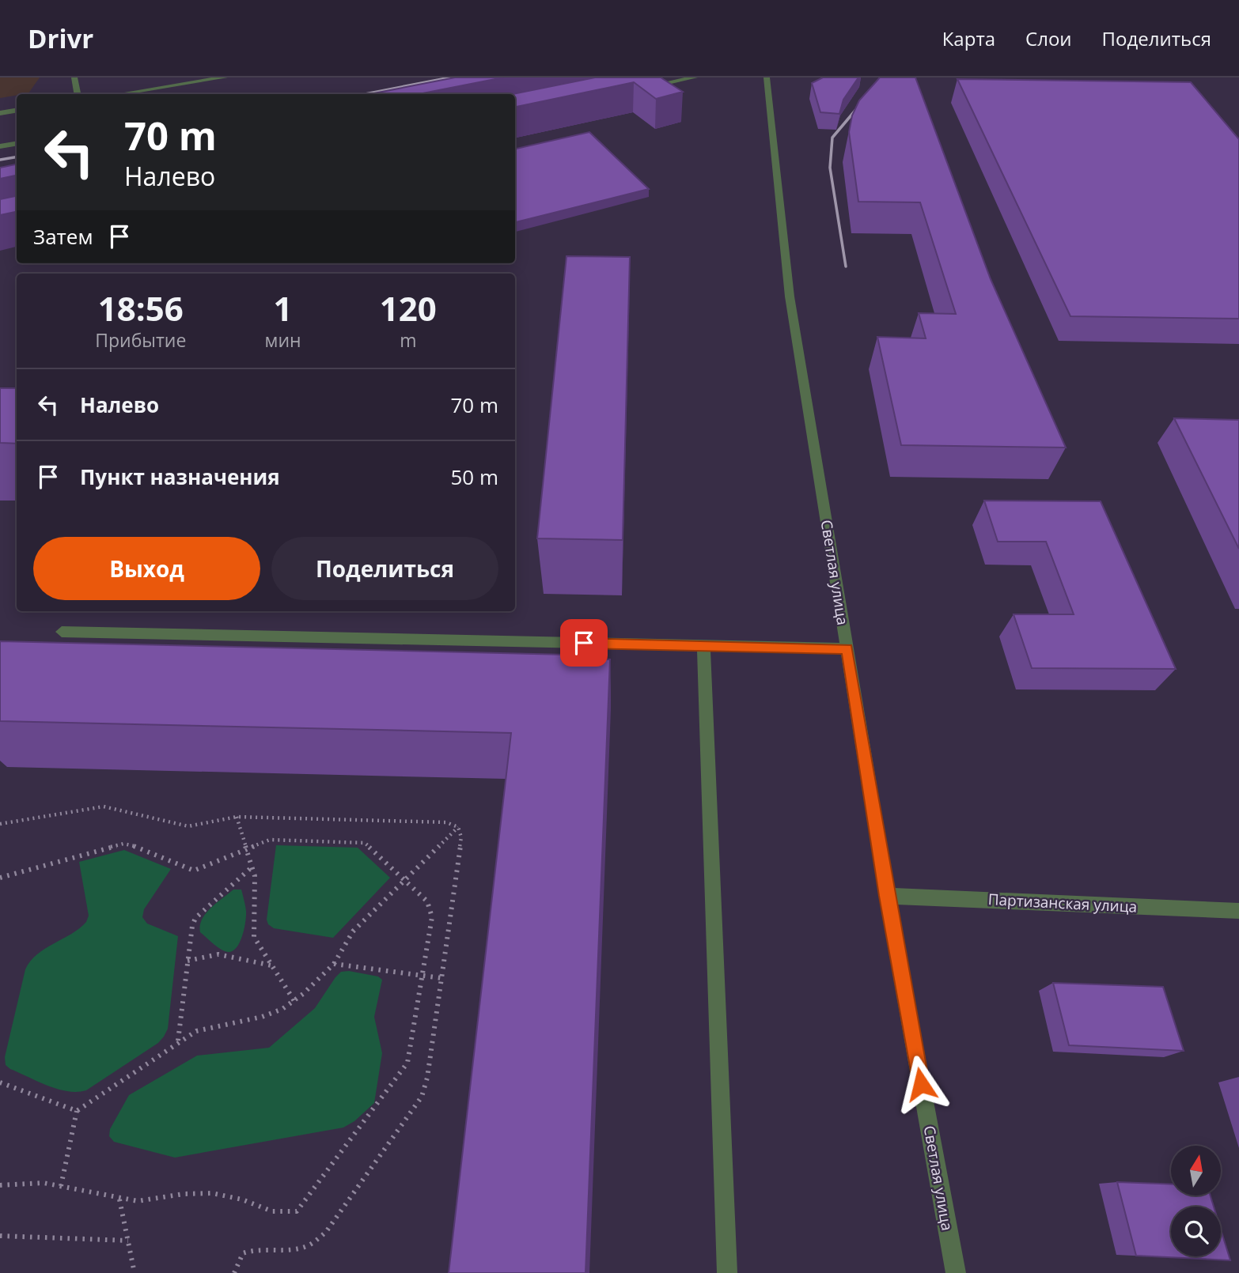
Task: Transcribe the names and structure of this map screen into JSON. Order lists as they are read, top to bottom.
{
  "streets": {
    "street": ["Светлая улица", "Партизанская улица"]
  },
  "crossings": [
    ["Светлая улица", "Партизанская улица"]
  ],
  "north": "top",
  "page": {
    "header": "Drivr",
    "nav": ["Карта", "Слои", "Поделиться"],
    "turn": ["70 m", "Налево"],
    "then": "Затем",
    "eta": [
      "18:56",
      "Прибытие",
      "1",
      "мин",
      "120",
      "m"
    ],
    "list": [
      {
        "name": "Налево",
        "value": "70 m"
      },
      {
        "name": "Пункт назначения",
        "value": "50 m"
      }
    ],
    "buttons": ["Выход", "Поделиться"]
  }
}
